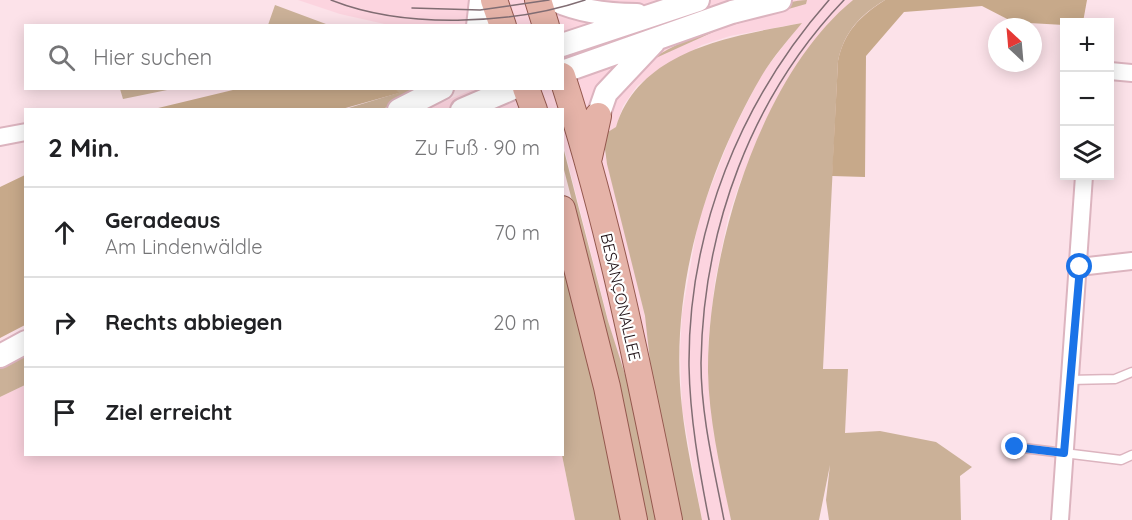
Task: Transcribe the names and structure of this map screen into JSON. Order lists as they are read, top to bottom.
{
  "streets": {
    "main road": ["BESANÇONALLEE"]
  },
  "north": "top left",
  "page": {
    "map_buttons": ["+", "−"],
    "search": "Hier suchen",
    "heading": ["2 Min.", "Zu Fuß · 90 m"],
    "list": [
      ["Geradeaus", "Am Lindenwäldle", "70 m"],
      ["Rechts abbiegen", "20 m"],
      "Ziel erreicht"
    ]
  }
}
